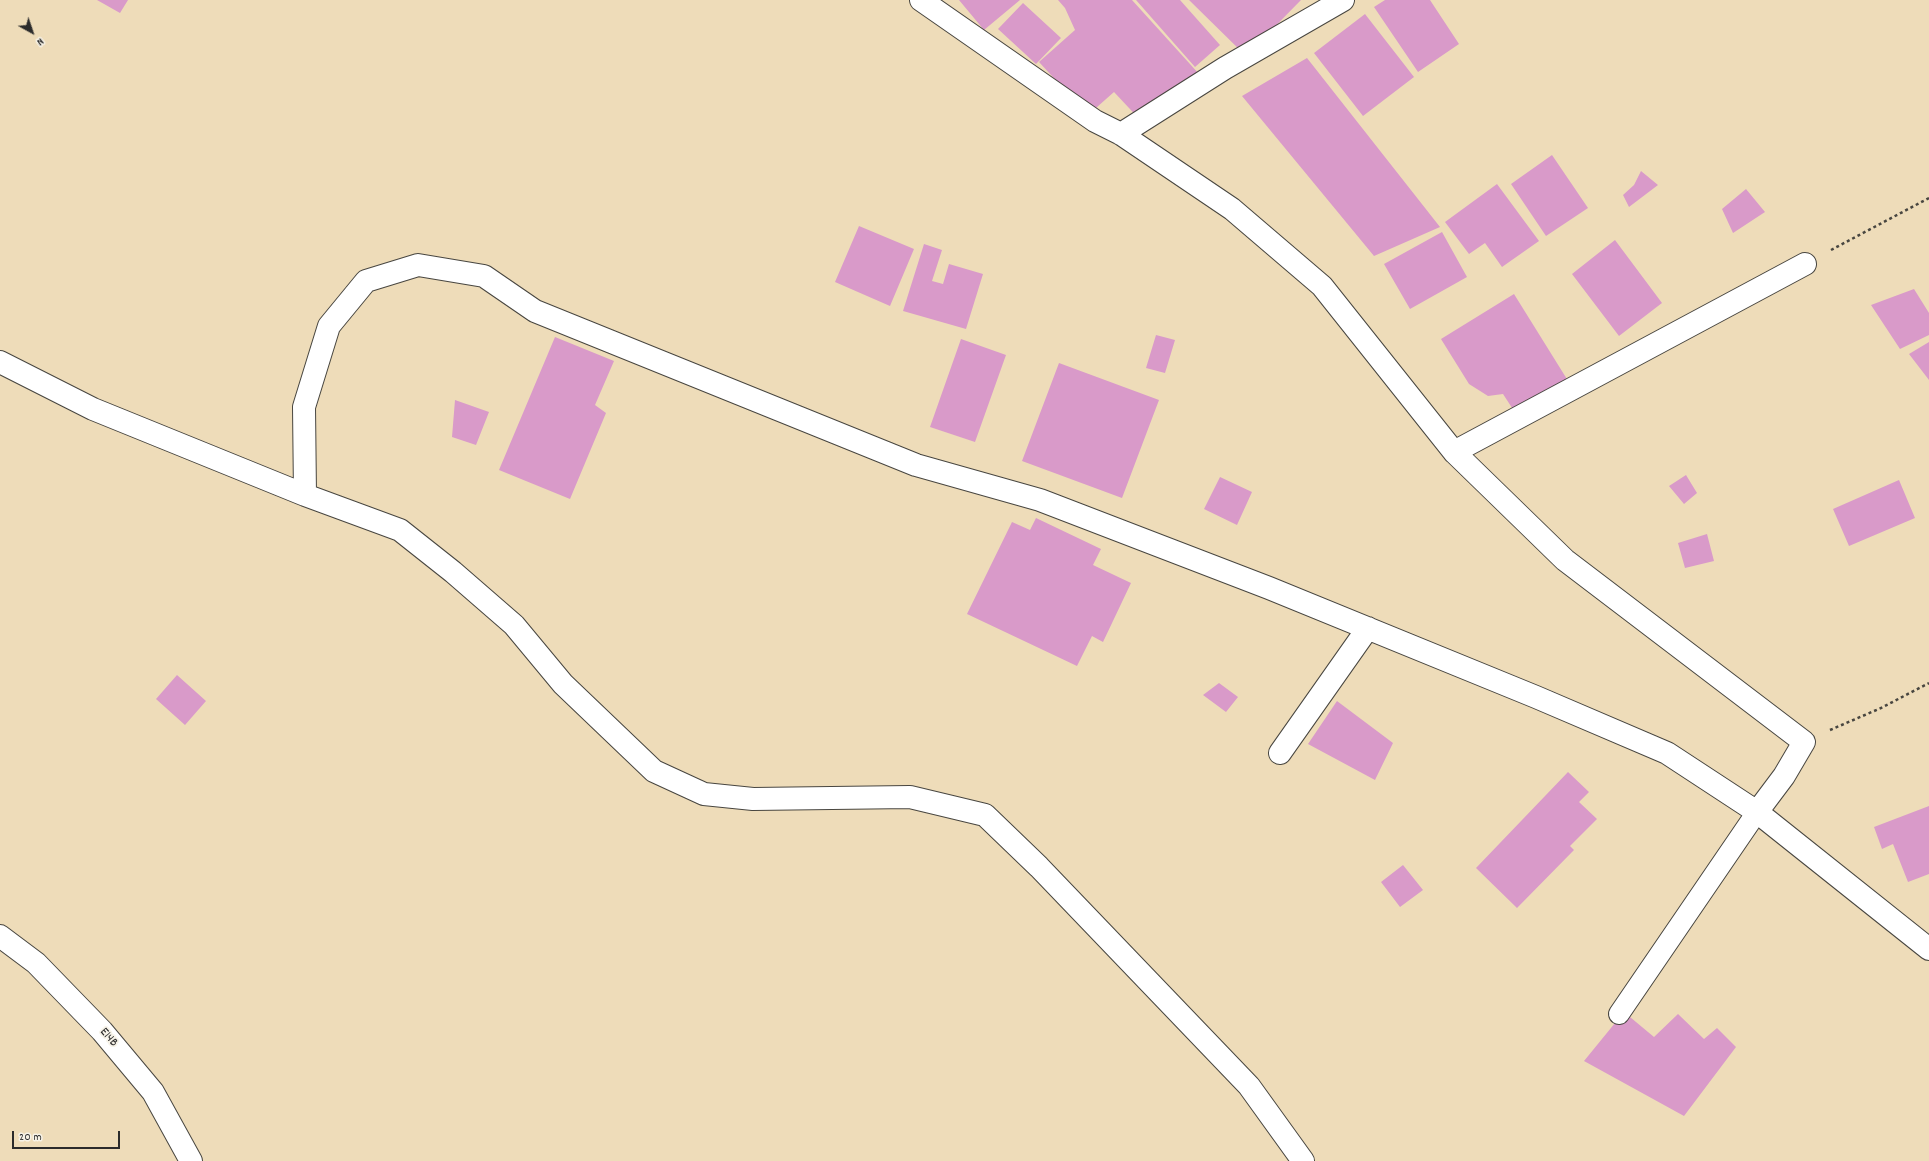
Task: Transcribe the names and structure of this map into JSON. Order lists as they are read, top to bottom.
{
  "streets": {
    "street": ["E14B"]
  },
  "scale_bar": "20 m",
  "north": "bottom right"
}
